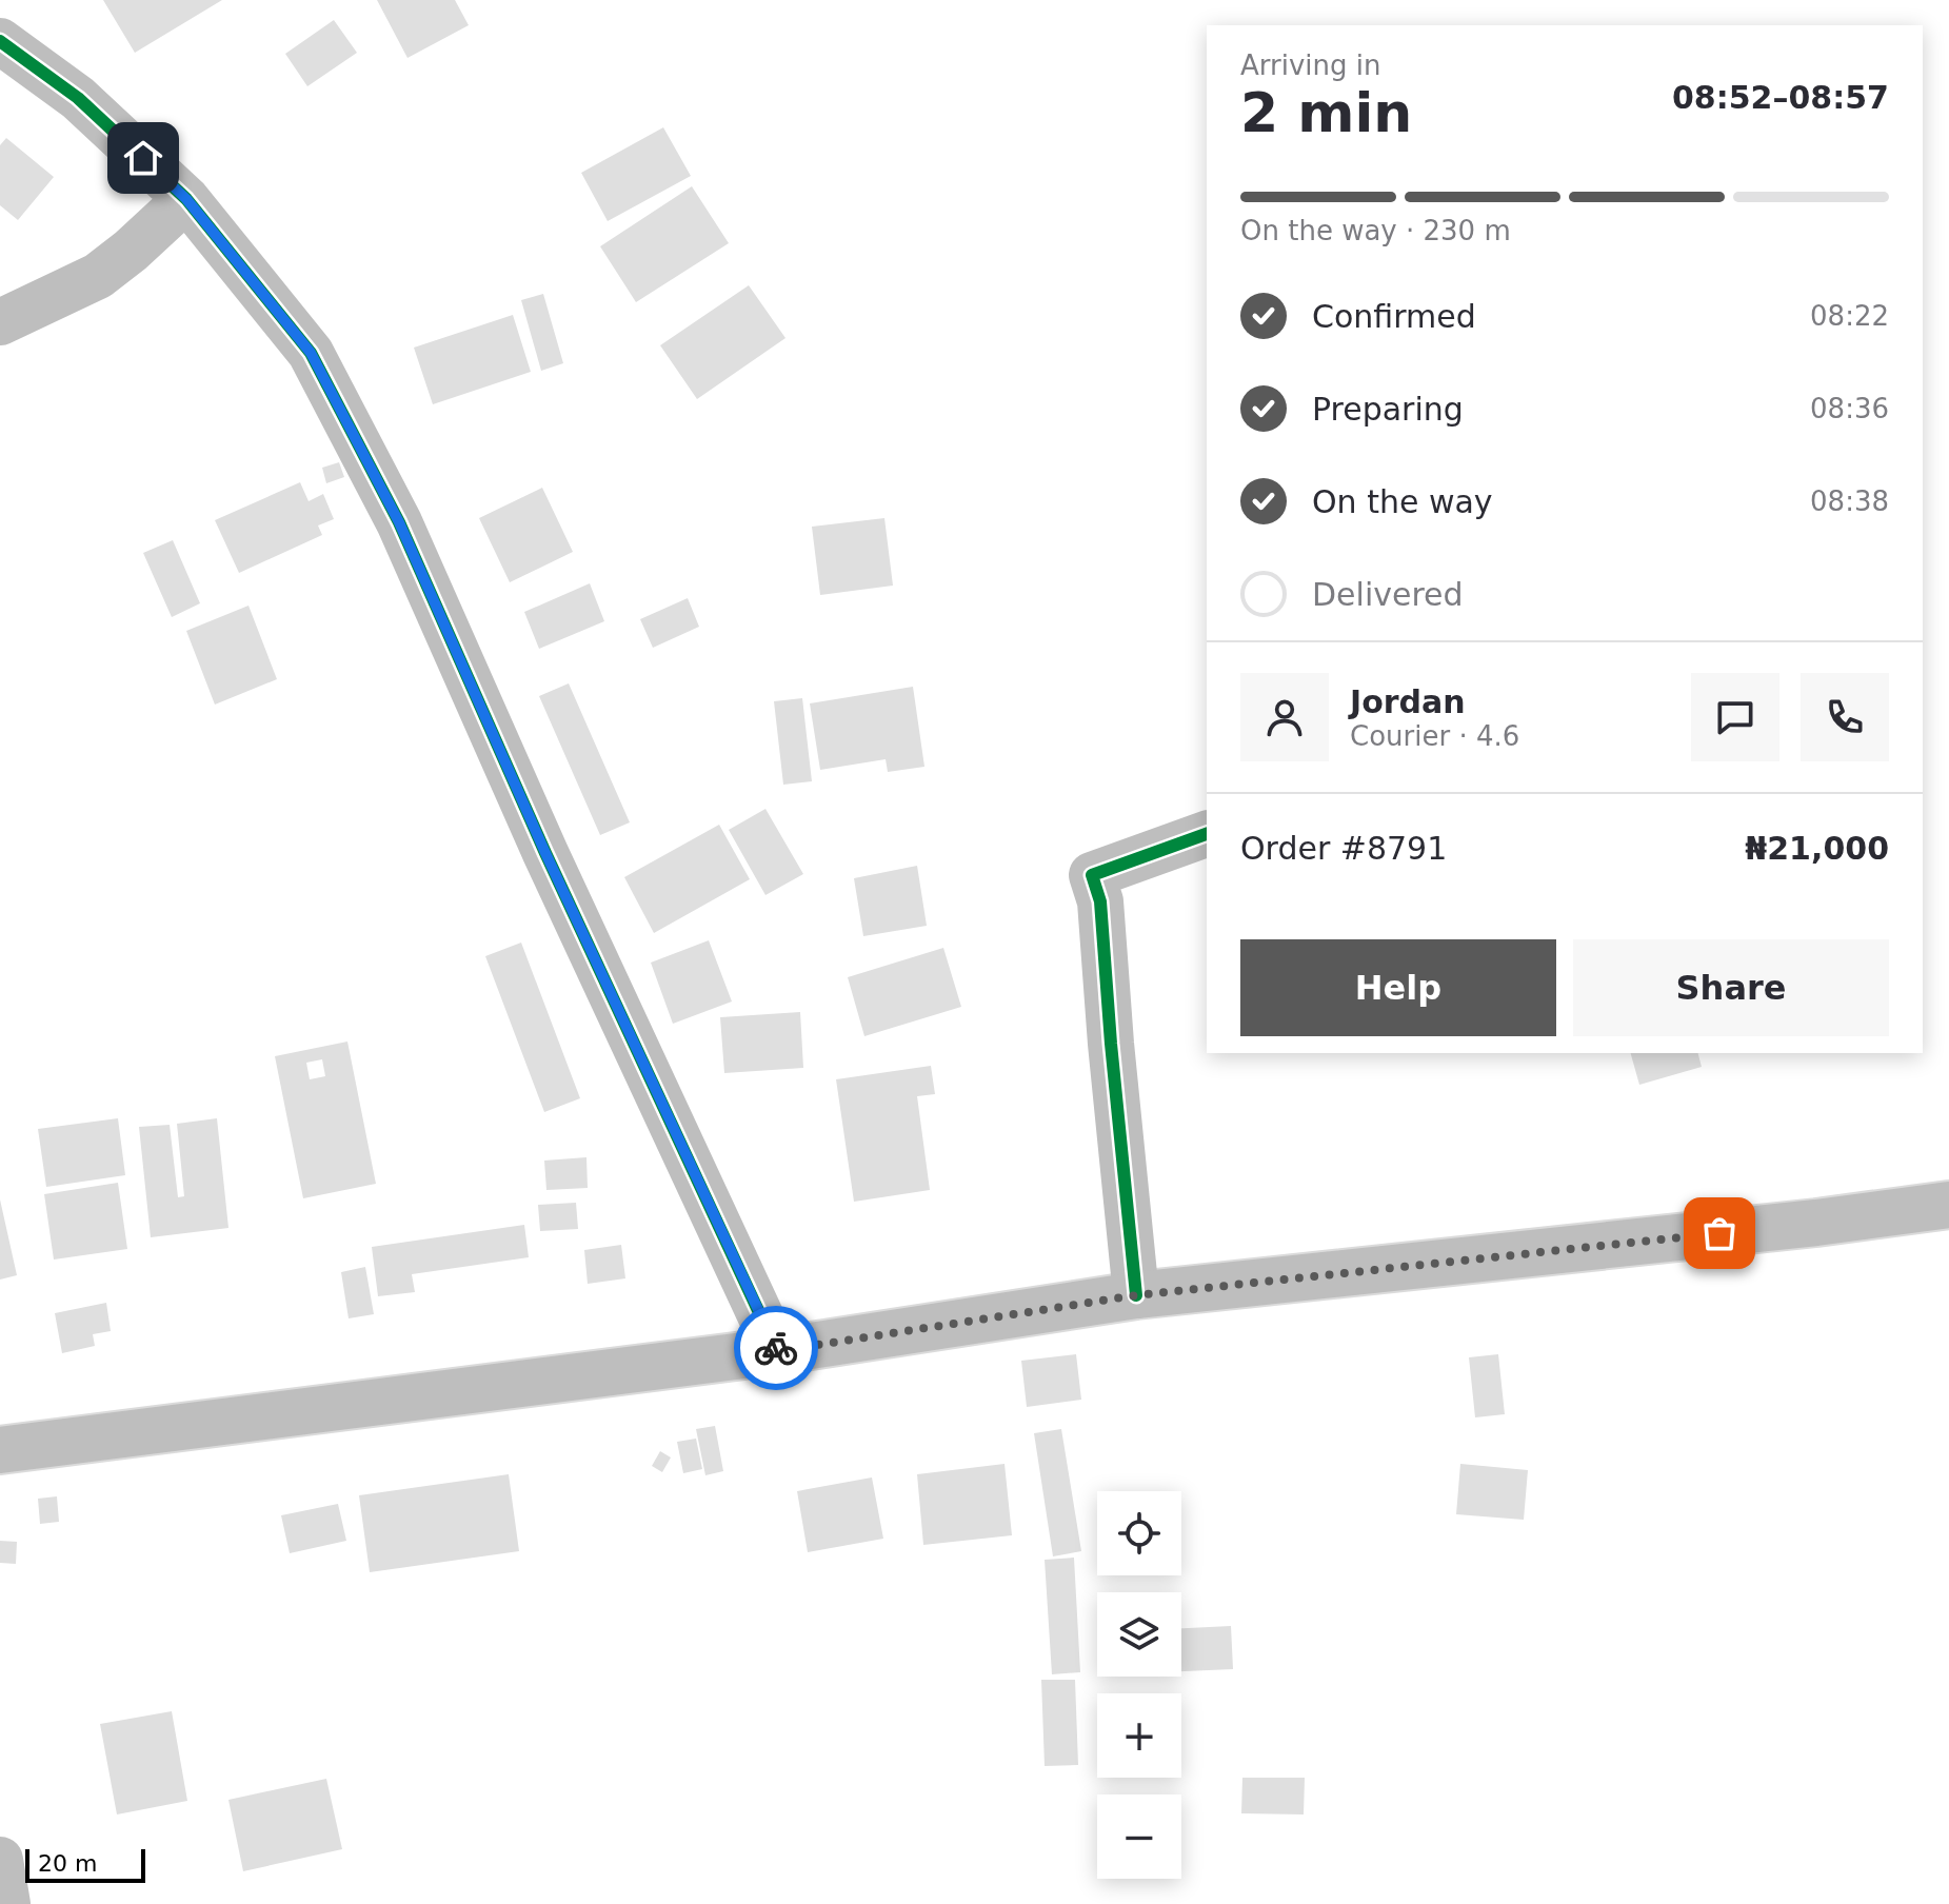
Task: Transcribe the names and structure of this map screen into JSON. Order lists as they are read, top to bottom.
{
  "scale_bar": "20 m",
  "page": {
    "heading": ["2 min", "Arriving in", "08:52–08:57"],
    "panel": [
      "Jordan",
      "Courier · 4.6",
      "Order #8791",
      "₦21,000"
    ],
    "bar": "On the way · 230 m",
    "list": [
      ["Confirmed", "08:22"],
      ["Preparing", "08:36"],
      ["On the way", "08:38"],
      "Delivered"
    ],
    "buttons": ["Help", "Share"],
    "map_buttons": ["+", "−"],
    "scale": "20 m"
  }
}
